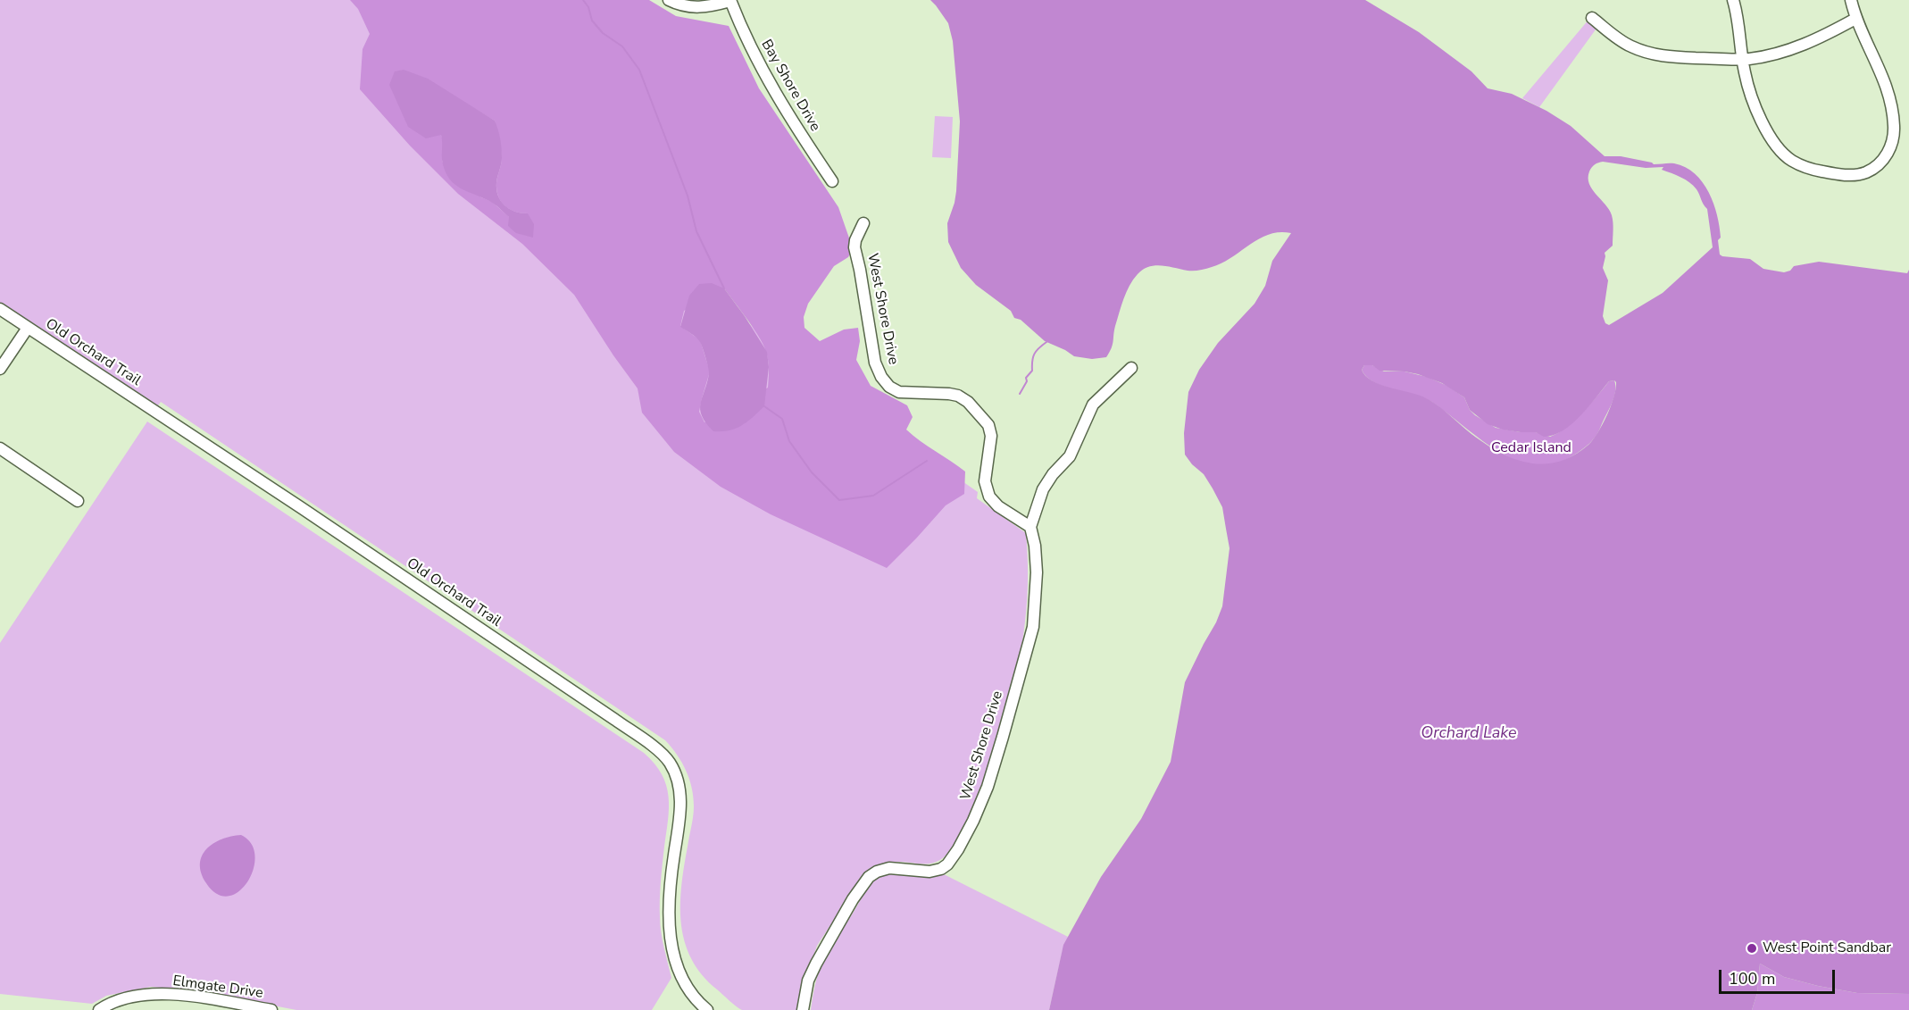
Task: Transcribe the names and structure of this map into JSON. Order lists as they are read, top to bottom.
{
  "streets": {
    "street": [
      "Bay Shore Drive",
      "West Shore Drive",
      "Old Orchard Trail",
      "Elmgate Drive"
    ]
  },
  "water": ["Orchard Lake"],
  "parks": ["Cedar Island"],
  "places": ["West Point Sandbar"],
  "scale_bar": "100 m"
}
